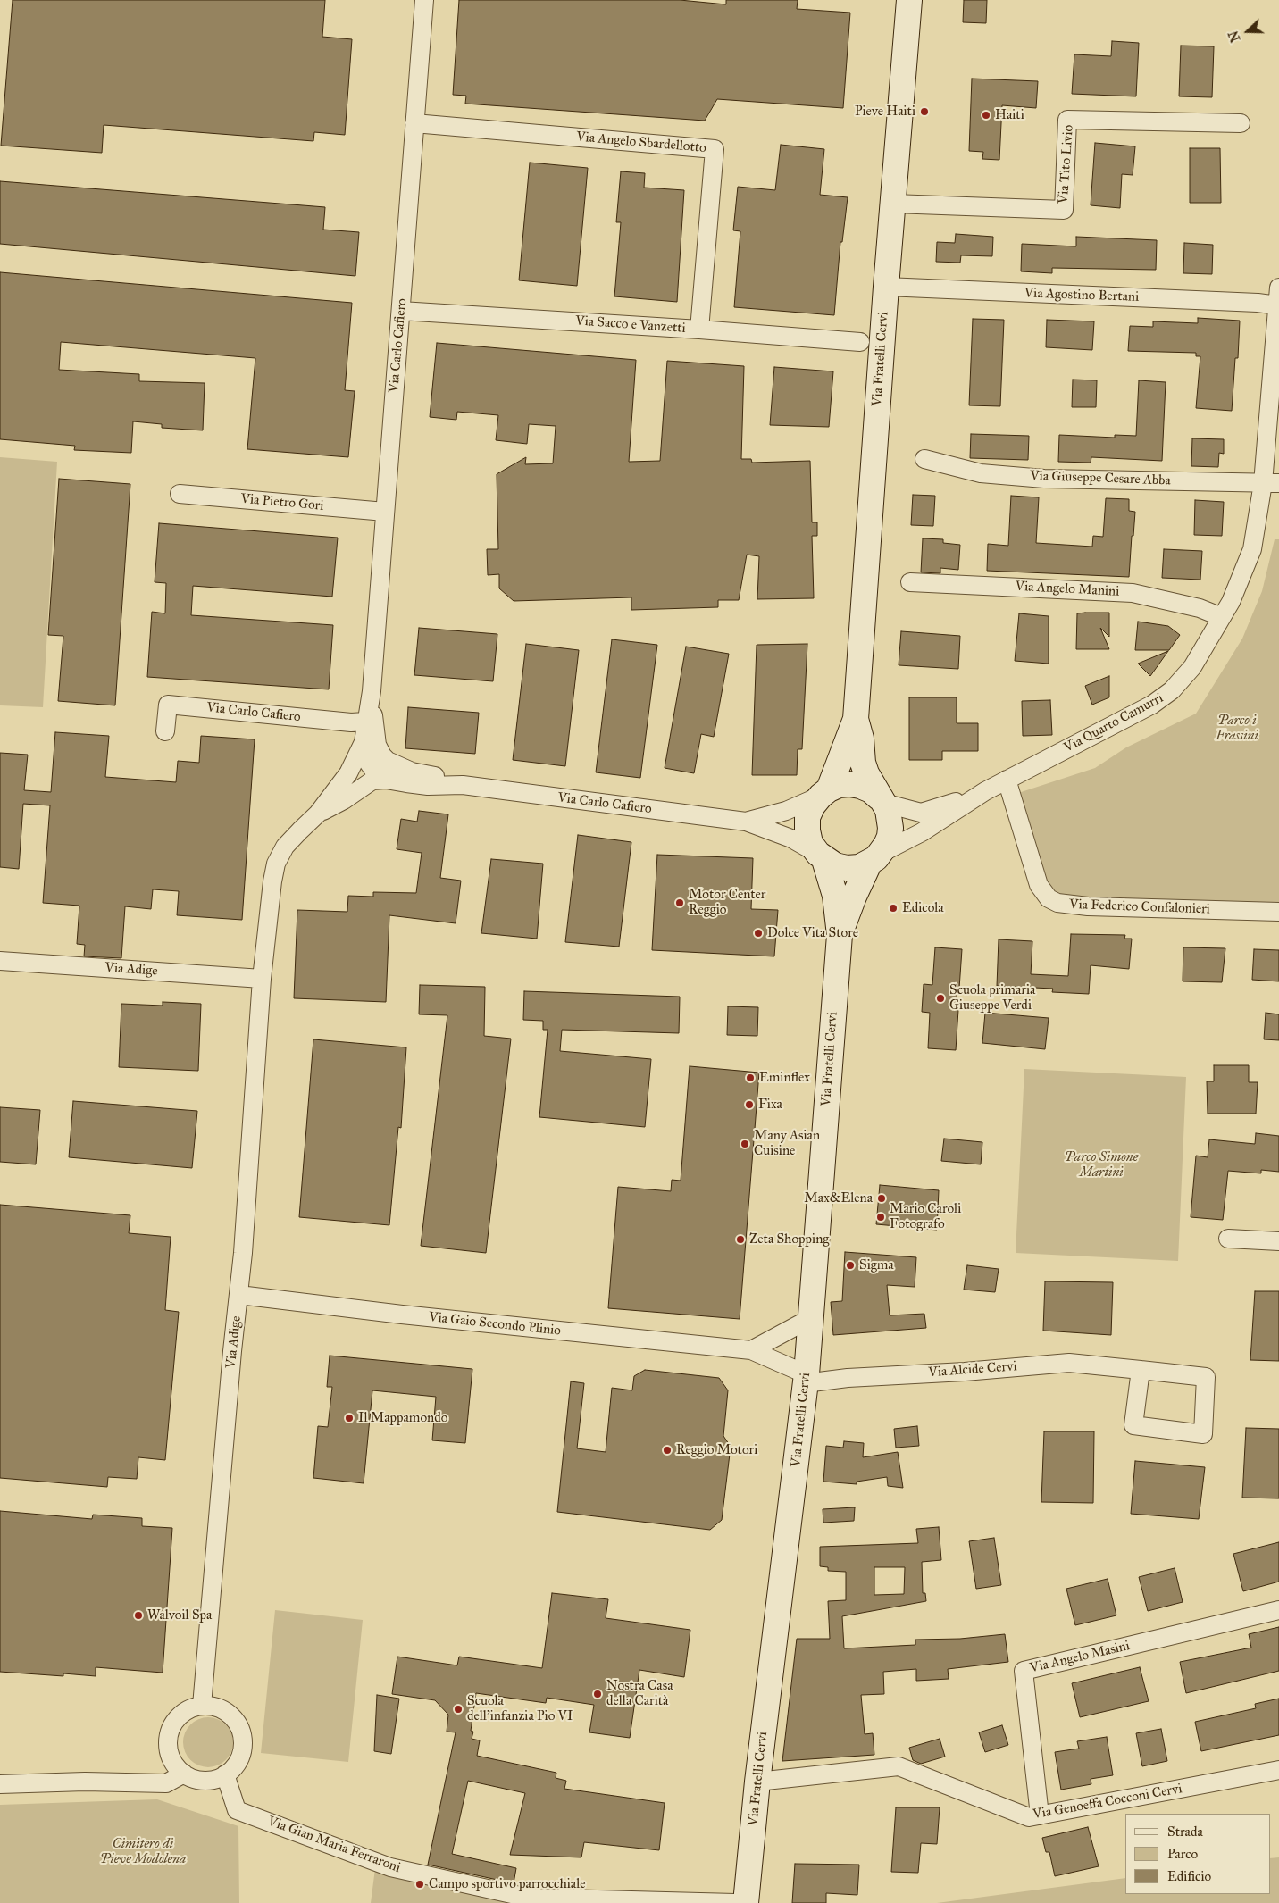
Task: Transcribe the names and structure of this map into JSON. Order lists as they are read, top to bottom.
{
  "streets": {
    "main road": ["Via Fratelli Cervi"],
    "street": [
      "Via Angelo Sbardellotto",
      "Via Tito Livio",
      "Via Agostino Bertani",
      "Via Sacco e Vanzetti",
      "Via Carlo Cafiero",
      "Via Giuseppe Cesare Abba",
      "Via Pietro Gori",
      "Via Angelo Manini",
      "Via Quarto Camurri",
      "Via Federico Confalonieri",
      "Via Adige",
      "Via Gaio Secondo Plinio",
      "Via Alcide Cervi",
      "Via Angelo Masini",
      "Via Genoeffa Cocconi Cervi",
      "Via Gian Maria Ferraroni"
    ]
  },
  "crossings": [
    ["Via Angelo Sbardellotto", "Via Sacco e Vanzetti"],
    ["Via Angelo Sbardellotto", "Via Carlo Cafiero"],
    ["Via Tito Livio", "Via Fratelli Cervi"],
    ["Via Agostino Bertani", "Via Fratelli Cervi"],
    ["Via Agostino Bertani", "Via Quarto Camurri"],
    ["Via Sacco e Vanzetti", "Via Carlo Cafiero"],
    ["Via Carlo Cafiero", "Via Fratelli Cervi"],
    ["Via Carlo Cafiero", "Via Pietro Gori"],
    ["Via Carlo Cafiero", "Via Quarto Camurri"],
    ["Via Carlo Cafiero", "Via Adige"],
    ["Via Fratelli Cervi", "Via Quarto Camurri"],
    ["Via Fratelli Cervi", "Via Gaio Secondo Plinio"],
    ["Via Fratelli Cervi", "Via Alcide Cervi"],
    ["Via Fratelli Cervi", "Via Genoeffa Cocconi Cervi"],
    ["Via Giuseppe Cesare Abba", "Via Quarto Camurri"],
    ["Via Angelo Manini", "Via Quarto Camurri"],
    ["Via Quarto Camurri", "Via Federico Confalonieri"],
    ["Via Adige", "Via Gaio Secondo Plinio"],
    ["Via Adige", "Via Gian Maria Ferraroni"],
    ["Via Gaio Secondo Plinio", "Via Alcide Cervi"],
    ["Via Angelo Masini", "Via Genoeffa Cocconi Cervi"]
  ],
  "parks": ["Parco i Frassini", "Parco Simone Martini", "Cimitero di Pieve Modolena"],
  "places": [
    "Pieve Haiti",
    "Haiti",
    "Motor Center Reggio",
    "Edicola",
    "Dolce Vita Store",
    "Scuola primaria Giuseppe Verdi",
    "Eminflex",
    "Fixa",
    "Many Asian Cuisine",
    "Max&Elena",
    "Mario Caroli Fotografo",
    "Zeta Shopping",
    "Sigma",
    "Il Mappamondo",
    "Reggio Motori",
    "Walvoil Spa",
    "Nostra Casa della Carità",
    "Scuola dell'infanzia Pio VI",
    "Campo sportivo parrocchiale"
  ],
  "legend": ["Strada", "Parco", "Edificio"],
  "north": "left"
}
